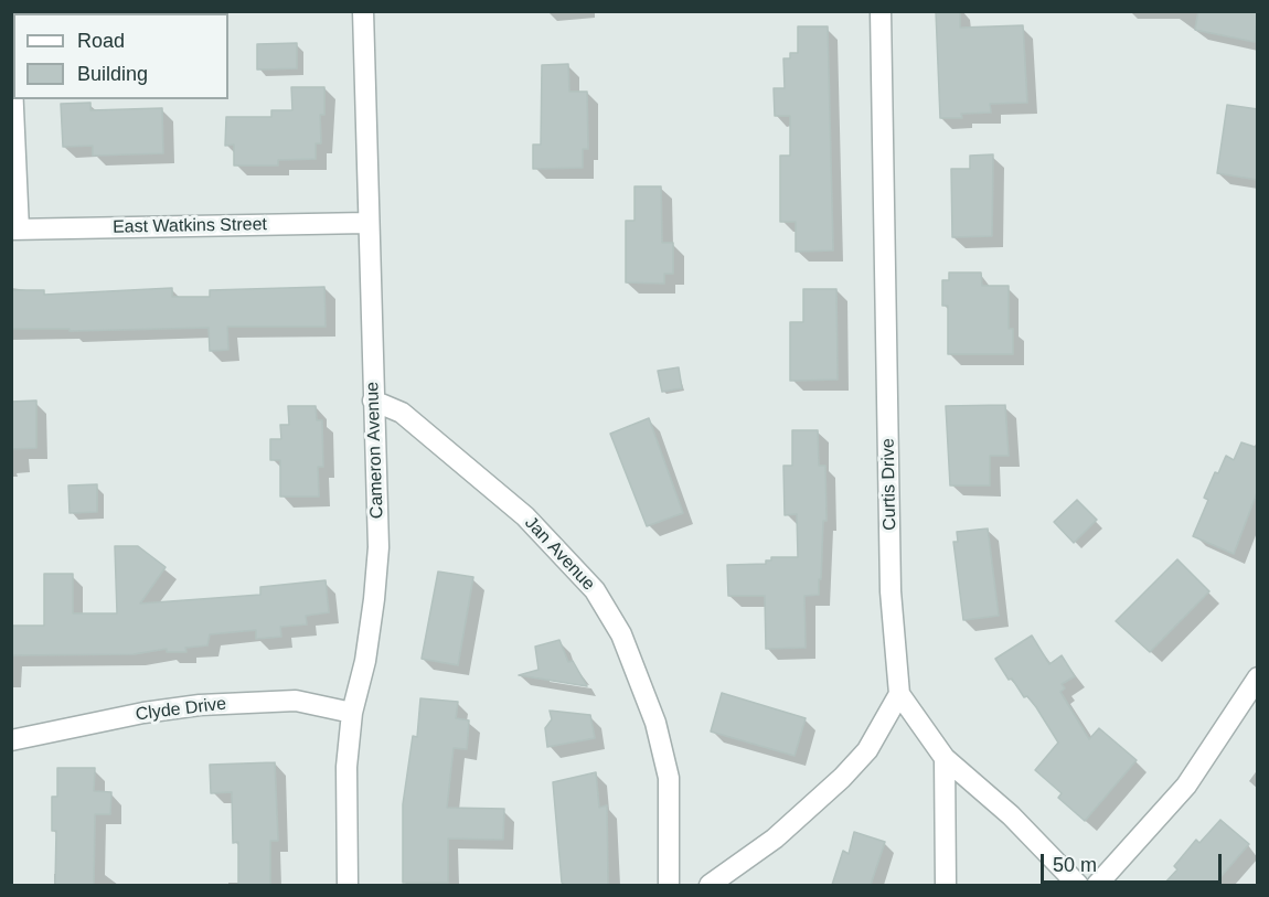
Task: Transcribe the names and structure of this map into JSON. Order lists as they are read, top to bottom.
{
  "streets": {
    "street": [
      "East Watkins Street",
      "Cameron Avenue",
      "Curtis Drive",
      "Jan Avenue",
      "Clyde Drive"
    ]
  },
  "crossings": [
    ["East Watkins Street", "Cameron Avenue"],
    ["Cameron Avenue", "Jan Avenue"],
    ["Cameron Avenue", "Clyde Drive"]
  ],
  "legend": ["Road", "Building"],
  "scale_bar": "50 m"
}
